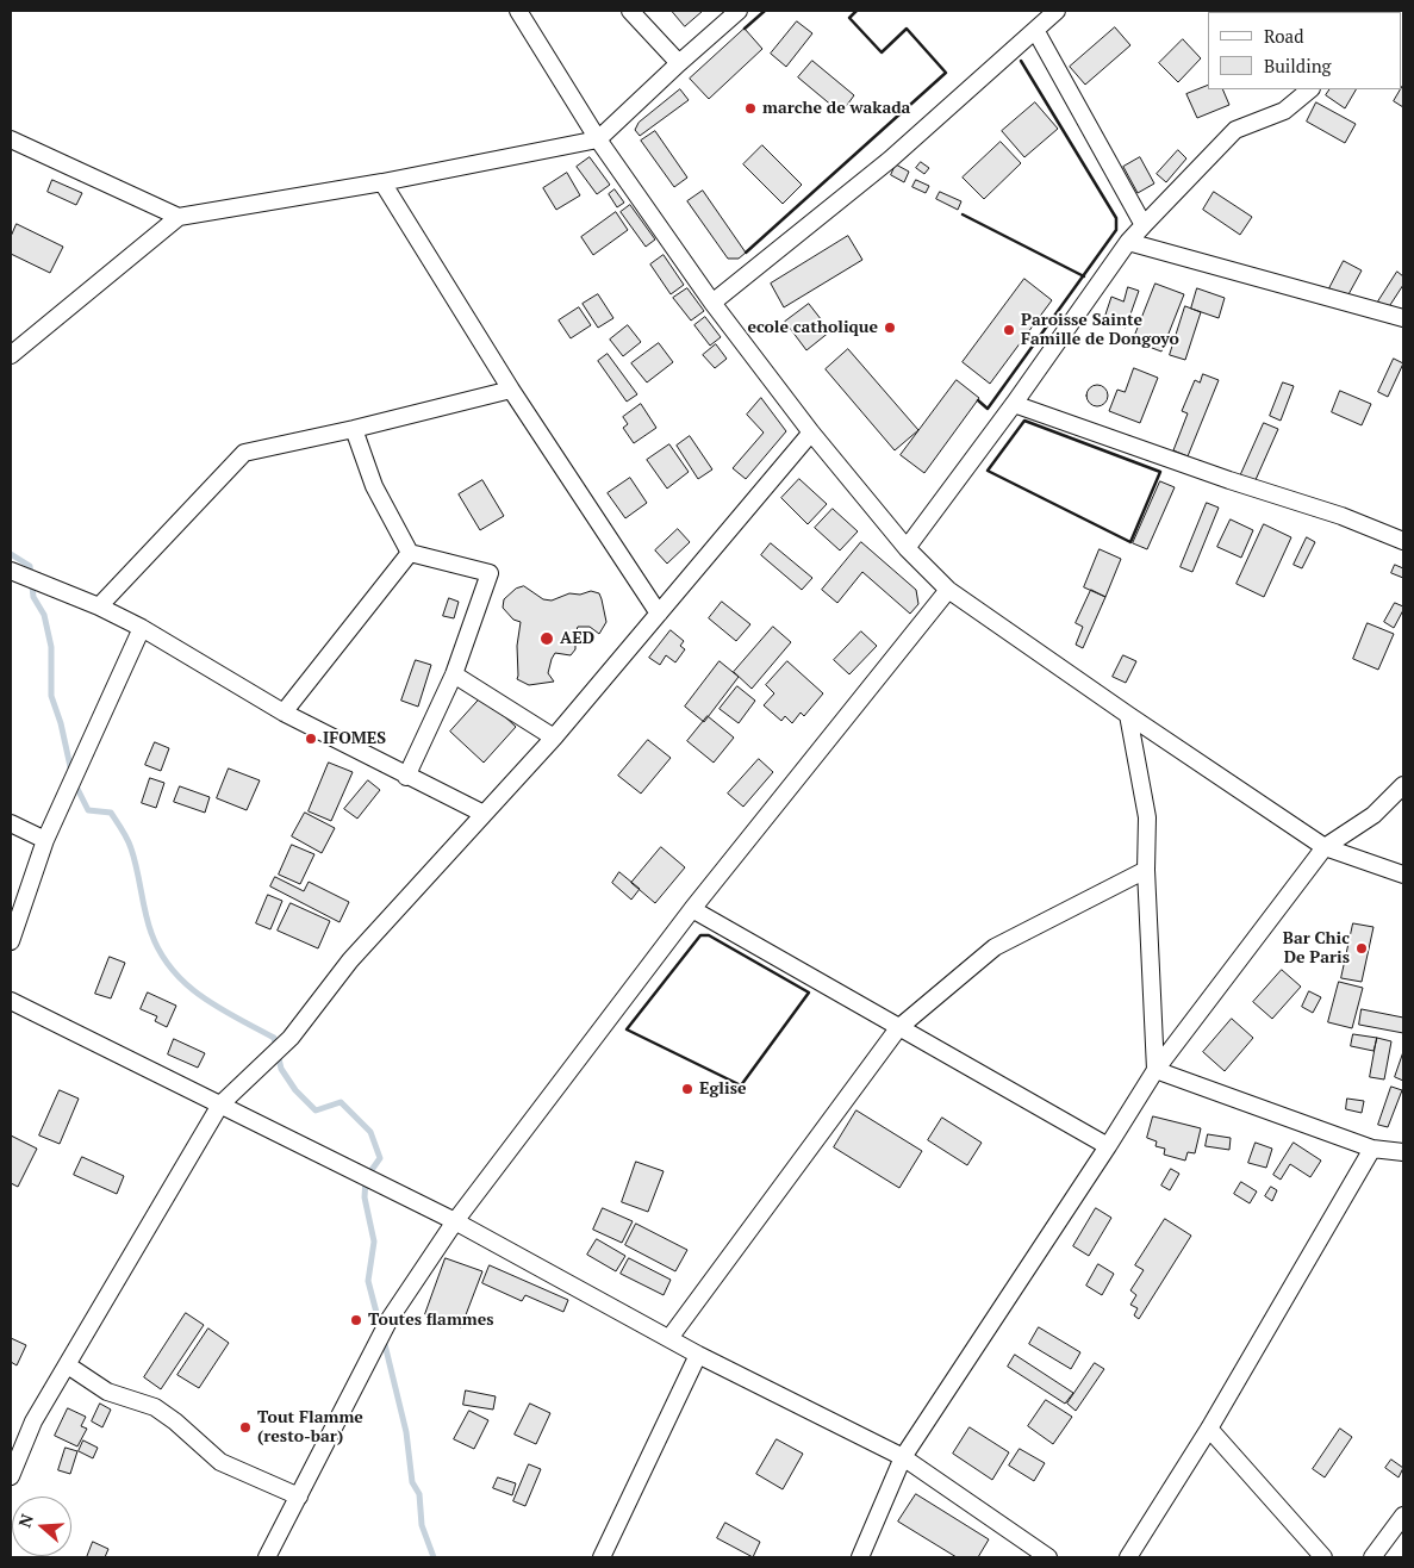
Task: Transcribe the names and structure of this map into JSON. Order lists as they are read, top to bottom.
{
  "places": [
    "marche de wakada",
    "ecole catholique",
    "Paroisse Sainte Famille de Dongoyo",
    "AED",
    "IFOMES",
    "Bar Chic De Paris",
    "Eglise",
    "Toutes flammes",
    "Tout Flamme (resto-bar)"
  ],
  "legend": ["Road", "Building"],
  "north": "left"
}
